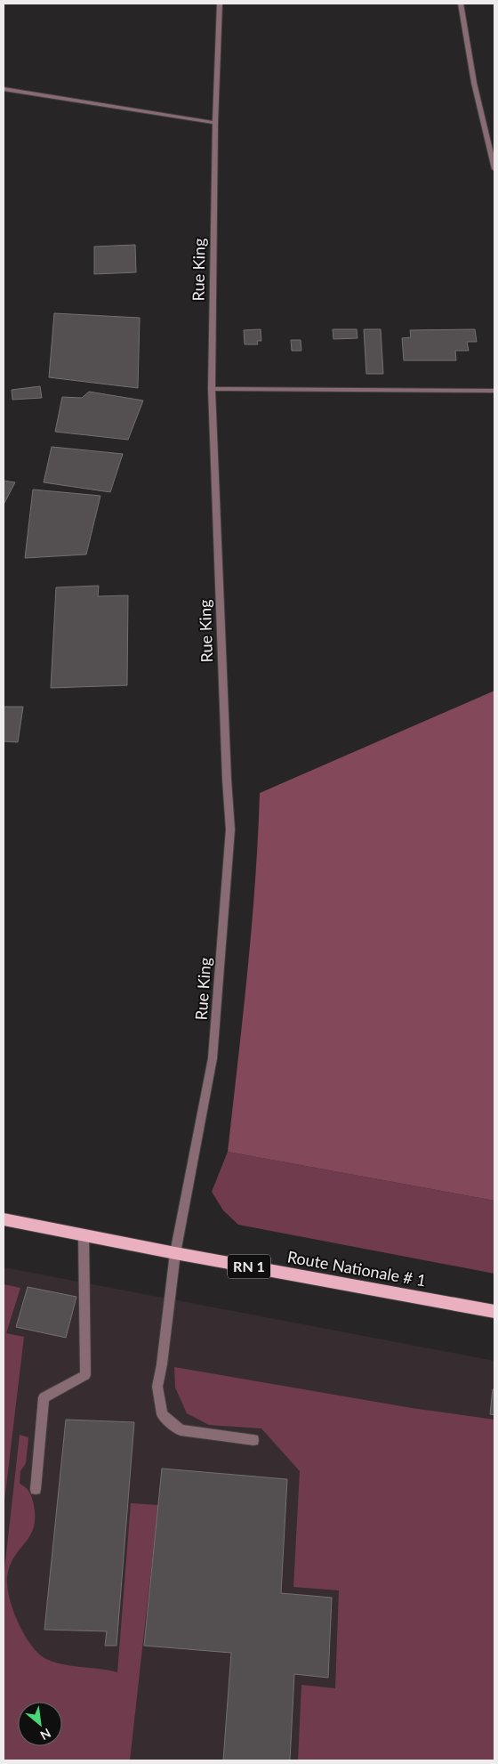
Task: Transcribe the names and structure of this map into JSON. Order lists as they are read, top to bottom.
{
  "streets": {
    "main road": ["RN 1", "Route Nationale # 1"],
    "street": ["Rue King"]
  },
  "crossings": [
    ["Rue King", "Route Nationale # 1"]
  ],
  "north": "bottom right"
}
